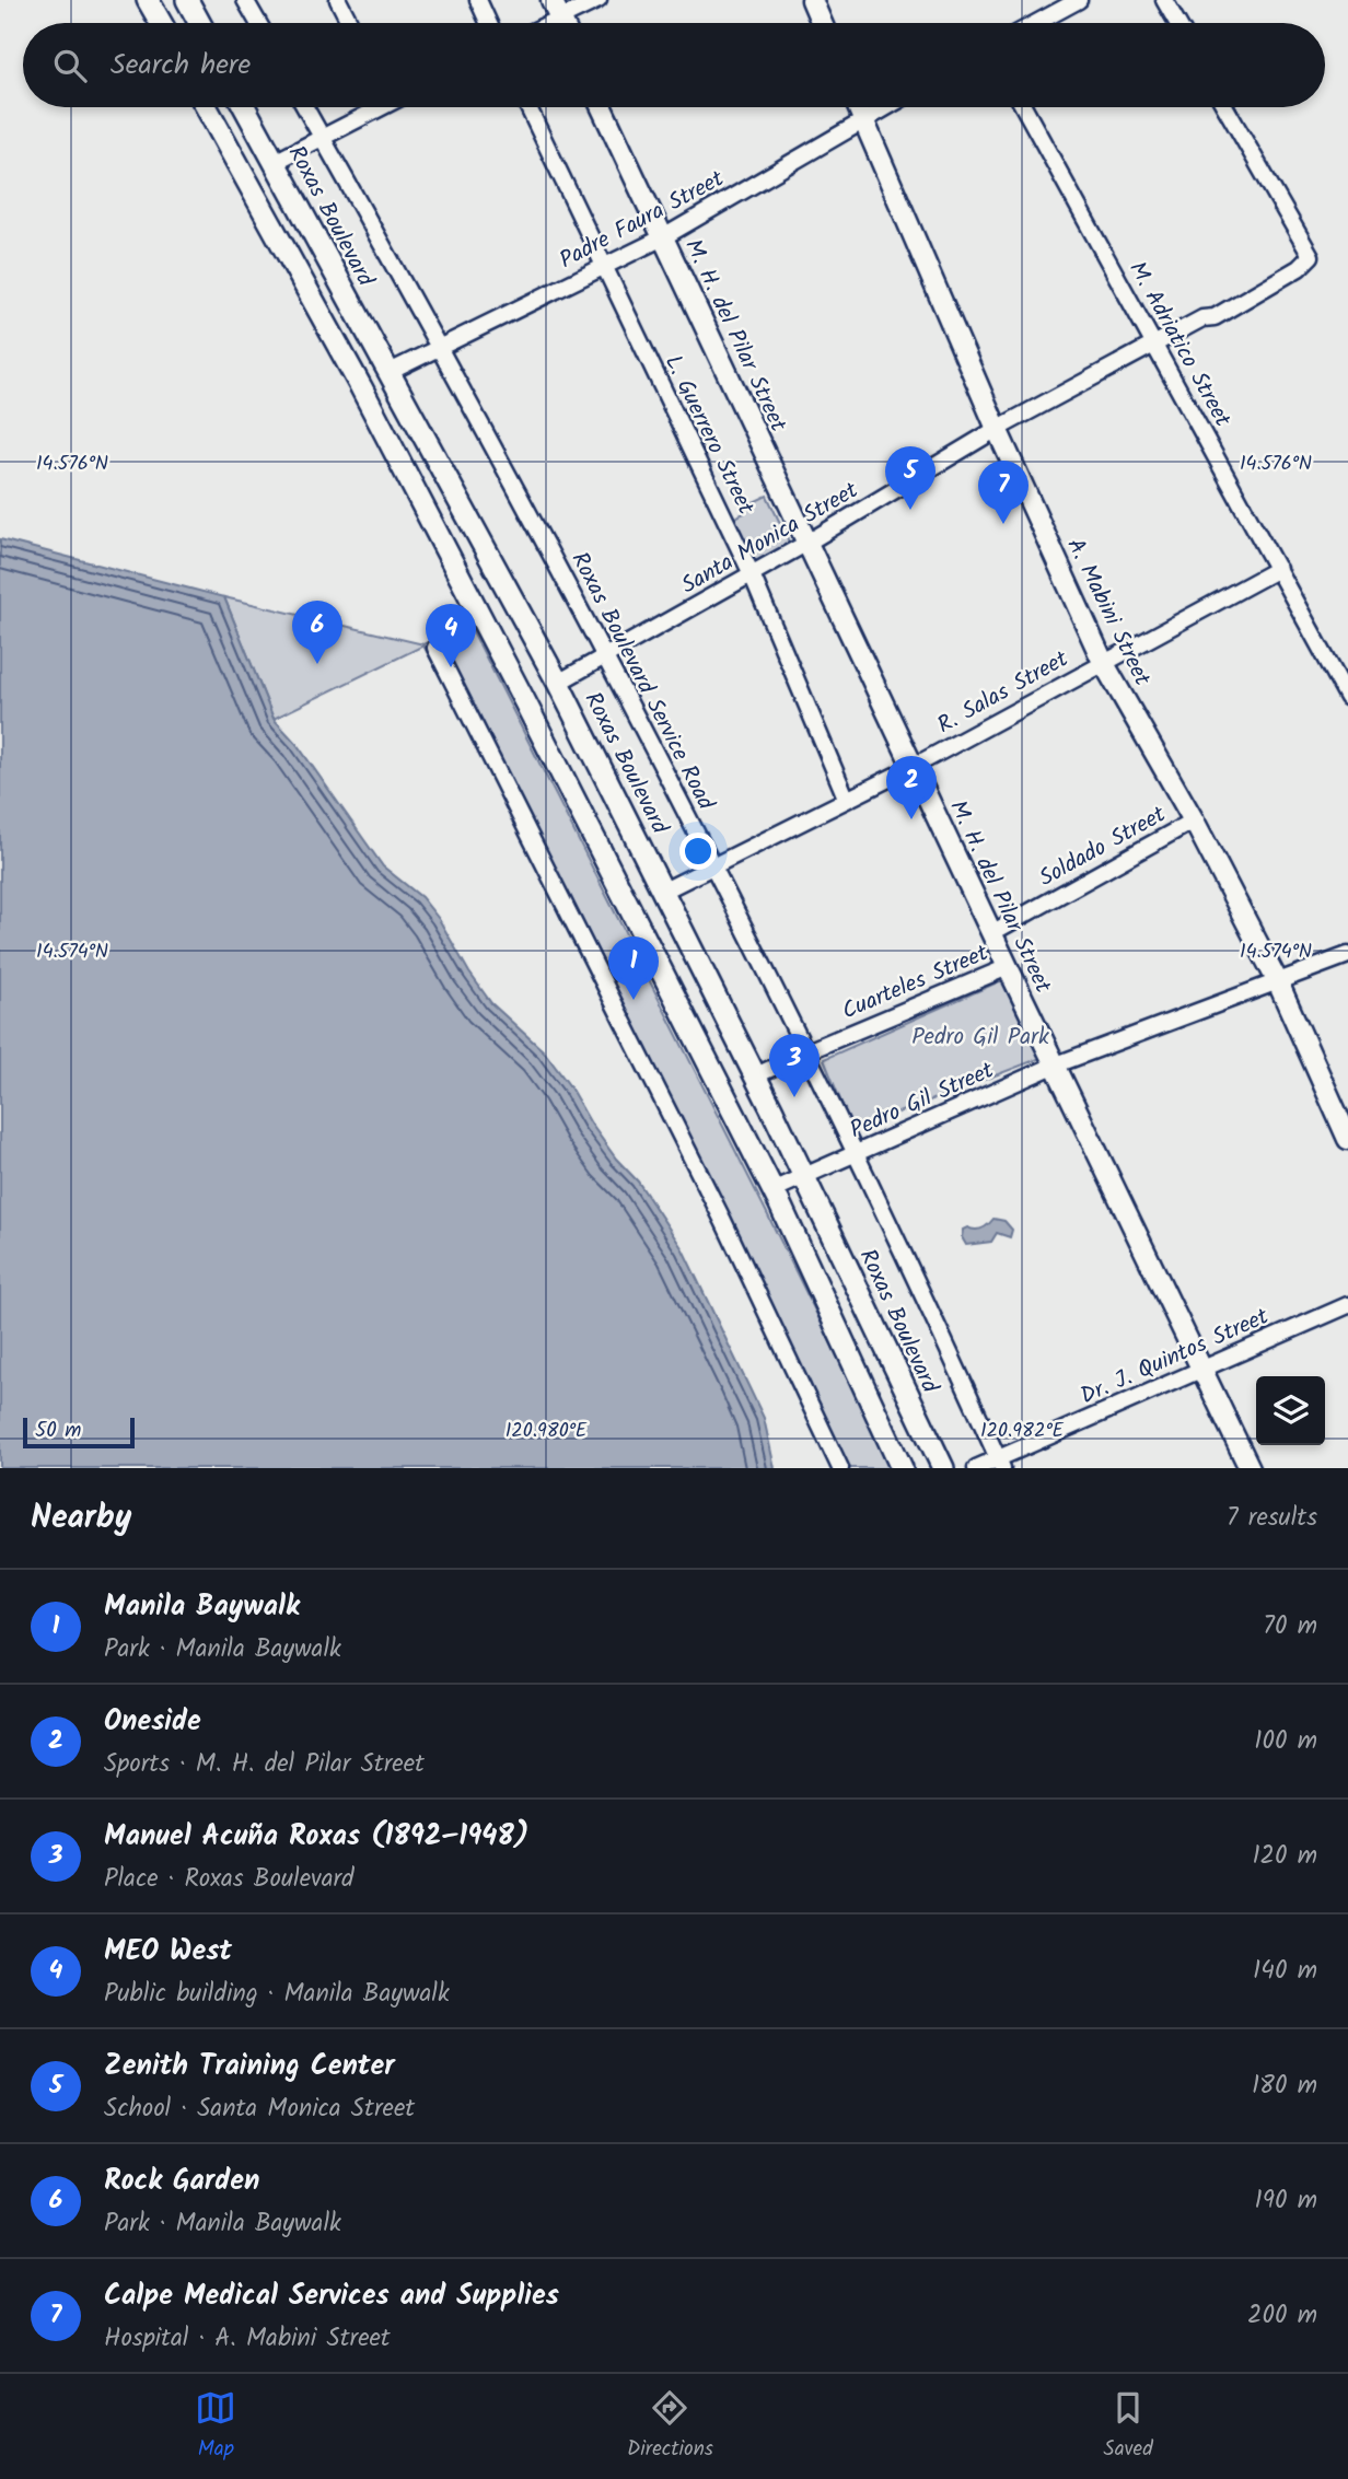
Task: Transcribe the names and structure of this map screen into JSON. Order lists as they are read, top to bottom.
{
  "streets": {
    "highway": ["Roxas Boulevard"],
    "main road": ["M. H. del Pilar Street", "A. Mabini Street"],
    "street": [
      "Padre Faura Street",
      "M. Adriatico Street",
      "L. Guerrero Street",
      "Santa Monica Street",
      "Roxas Boulevard Service Road",
      "R. Salas Street",
      "Soldado Street",
      "Cuarteles Street",
      "Pedro Gil Street",
      "Dr. J. Quintos Street"
    ]
  },
  "crossings": [
    ["Roxas Boulevard", "Padre Faura Street"],
    ["Roxas Boulevard", "Santa Monica Street"],
    ["Roxas Boulevard", "R. Salas Street"],
    ["Roxas Boulevard", "Cuarteles Street"],
    ["Roxas Boulevard", "Pedro Gil Street"],
    ["Padre Faura Street", "M. H. del Pilar Street"],
    ["Padre Faura Street", "L. Guerrero Street"],
    ["Padre Faura Street", "A. Mabini Street"],
    ["Padre Faura Street", "Roxas Boulevard Service Road"],
    ["M. H. del Pilar Street", "Santa Monica Street"],
    ["M. H. del Pilar Street", "R. Salas Street"],
    ["M. H. del Pilar Street", "Soldado Street"],
    ["M. H. del Pilar Street", "Cuarteles Street"],
    ["M. H. del Pilar Street", "Pedro Gil Street"],
    ["M. H. del Pilar Street", "Dr. J. Quintos Street"],
    ["M. Adriatico Street", "Santa Monica Street"],
    ["M. Adriatico Street", "R. Salas Street"],
    ["L. Guerrero Street", "Santa Monica Street"],
    ["L. Guerrero Street", "R. Salas Street"],
    ["Santa Monica Street", "A. Mabini Street"],
    ["Santa Monica Street", "Roxas Boulevard Service Road"],
    ["A. Mabini Street", "R. Salas Street"],
    ["A. Mabini Street", "Soldado Street"],
    ["A. Mabini Street", "Pedro Gil Street"],
    ["Roxas Boulevard Service Road", "R. Salas Street"],
    ["Roxas Boulevard Service Road", "Cuarteles Street"],
    ["Roxas Boulevard Service Road", "Pedro Gil Street"],
    ["Roxas Boulevard Service Road", "Dr. J. Quintos Street"]
  ],
  "parks": ["Pedro Gil Park"],
  "scale_bar": "50 m",
  "page": {
    "search": "Search here",
    "pins": [
      "5",
      "7",
      "6",
      "4",
      "2",
      "1",
      "3"
    ],
    "scale": "50 m",
    "heading": ["Nearby", "7 results"],
    "list": [
      {
        "mark": "1",
        "name": "Manila Baywalk",
        "note": "Park · Manila Baywalk",
        "value": "70 m"
      },
      {
        "mark": "2",
        "name": "Oneside",
        "note": "Sports · M. H. del Pilar Street",
        "value": "100 m"
      },
      {
        "mark": "3",
        "name": "Manuel Acuña Roxas (1892–1948)",
        "note": "Place · Roxas Boulevard",
        "value": "120 m"
      },
      {
        "mark": "4",
        "name": "MEO West",
        "note": "Public building · Manila Baywalk",
        "value": "140 m"
      },
      {
        "mark": "5",
        "name": "Zenith Training Center",
        "note": "School · Santa Monica Street",
        "value": "180 m"
      },
      {
        "mark": "6",
        "name": "Rock Garden",
        "note": "Park · Manila Baywalk",
        "value": "190 m"
      },
      {
        "mark": "7",
        "name": "Calpe Medical Services and Supplies",
        "note": "Hospital · A. Mabini Street",
        "value": "200 m"
      }
    ],
    "nav": ["Map", "Directions", "Saved"]
  },
  "coordinates": [
    "14.576°N",
    "14.574°N",
    "120.980°E",
    "120.982°E"
  ]
}
